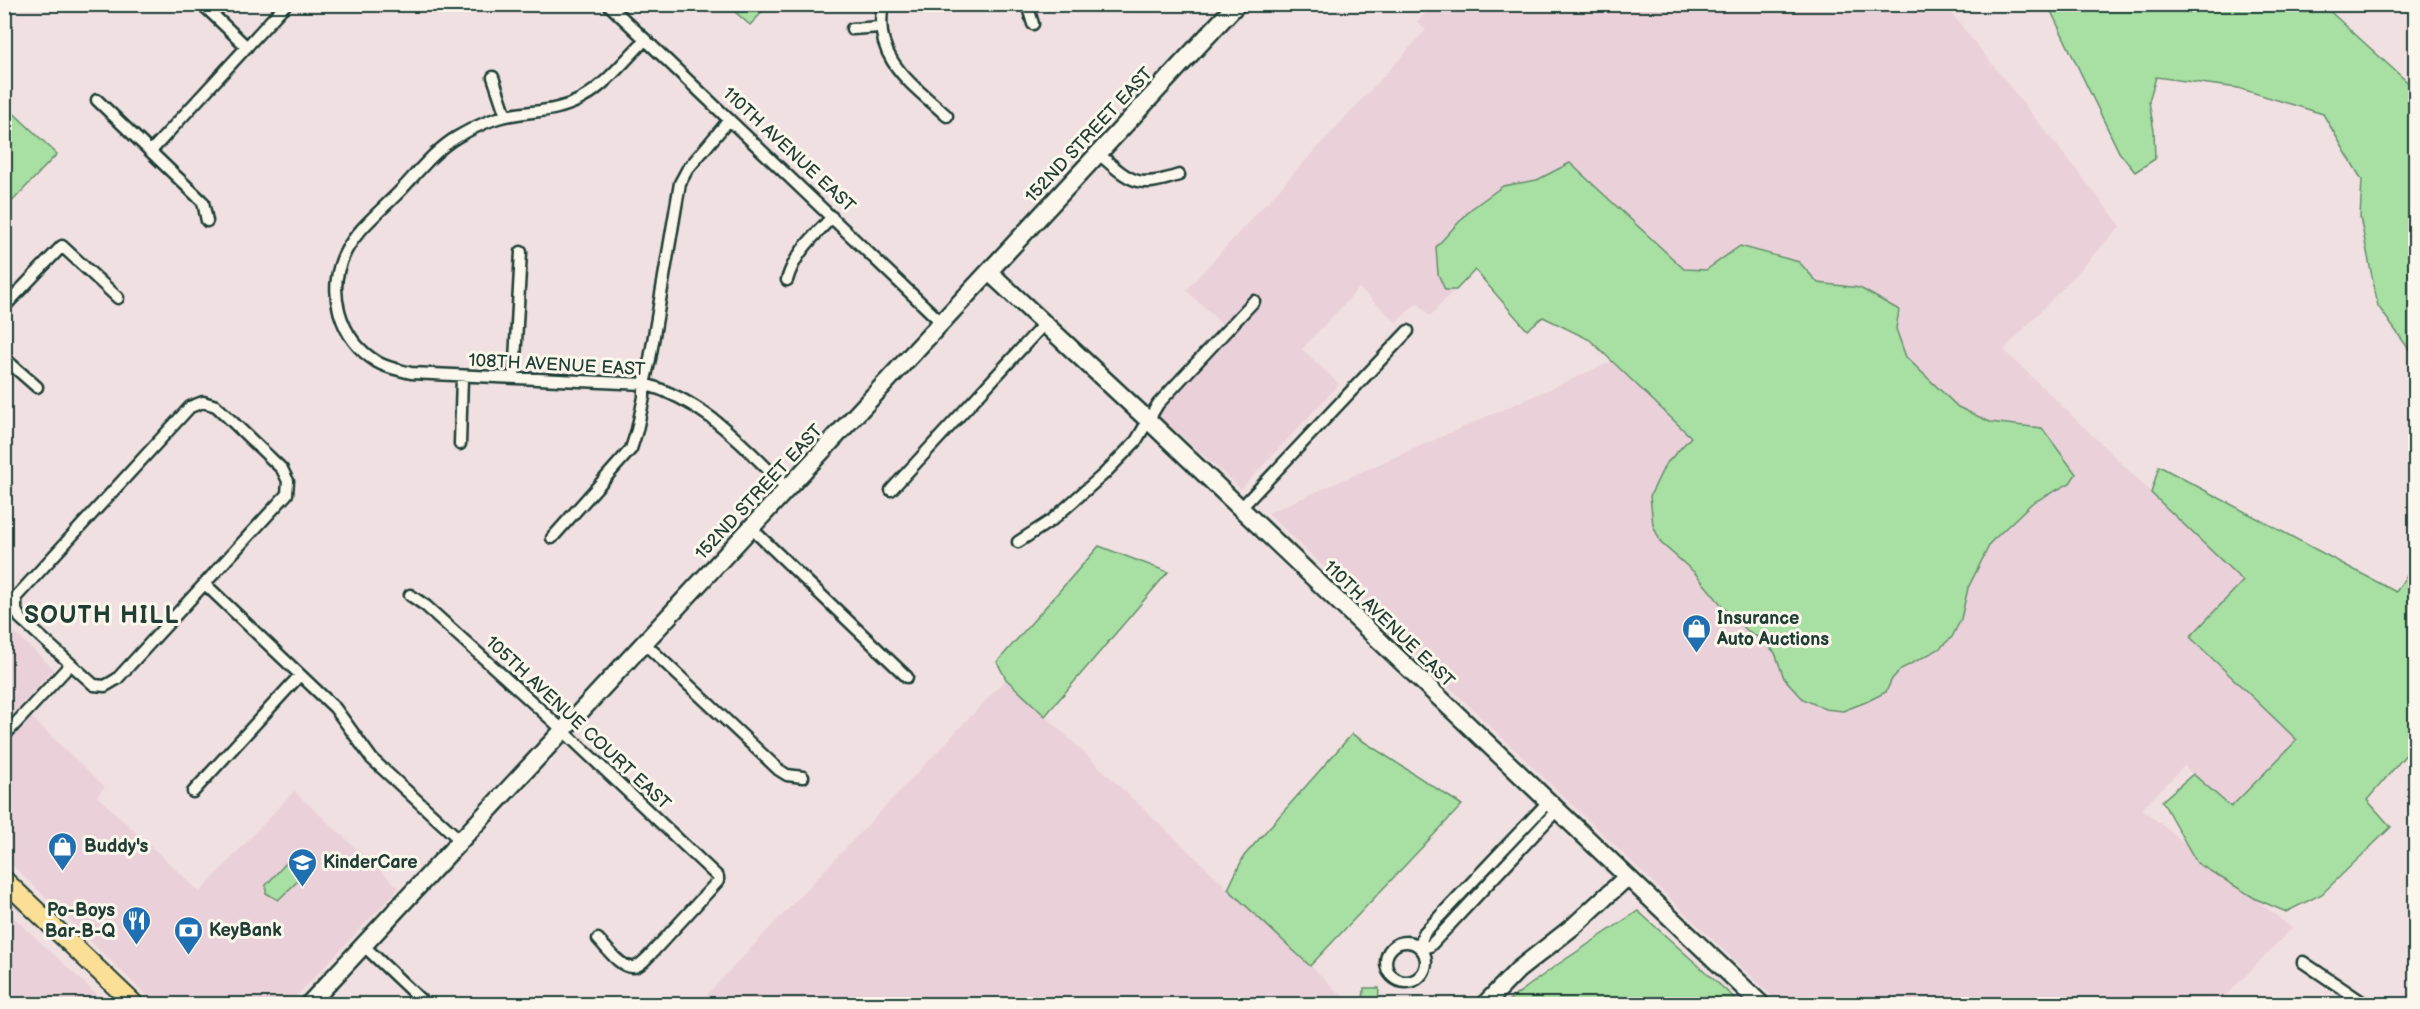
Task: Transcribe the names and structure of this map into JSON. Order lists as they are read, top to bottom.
{
  "streets": {
    "main road": ["152ND STREET EAST", "110TH AVENUE EAST"],
    "street": ["108TH AVENUE EAST", "105TH AVENUE COURT EAST"]
  },
  "crossings": [
    ["152ND STREET EAST", "110TH AVENUE EAST"],
    ["152ND STREET EAST", "108TH AVENUE EAST"],
    ["152ND STREET EAST", "105TH AVENUE COURT EAST"]
  ],
  "districts": ["SOUTH HILL"],
  "places": {
    "shop": ["Insurance Auto Auctions", "Buddy's"],
    "school or university": ["KinderCare"],
    "restaurant": ["Po-Boys Bar-B-Q"],
    "bank": ["KeyBank"]
  }
}
